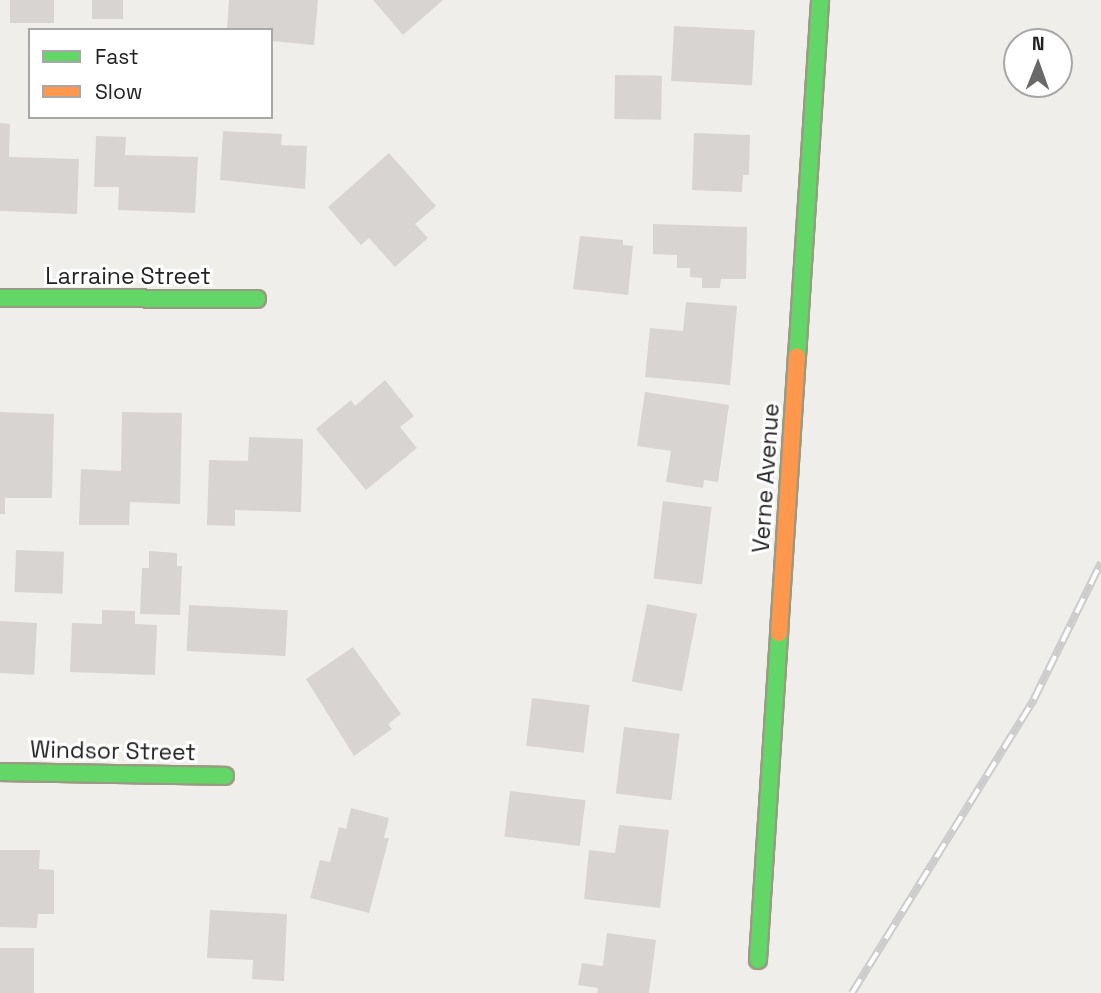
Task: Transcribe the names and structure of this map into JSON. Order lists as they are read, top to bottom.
{
  "streets": {
    "street": ["Larraine Street", "Verne Avenue", "Windsor Street"]
  },
  "legend": ["Fast", "Slow"],
  "north": "top"
}
